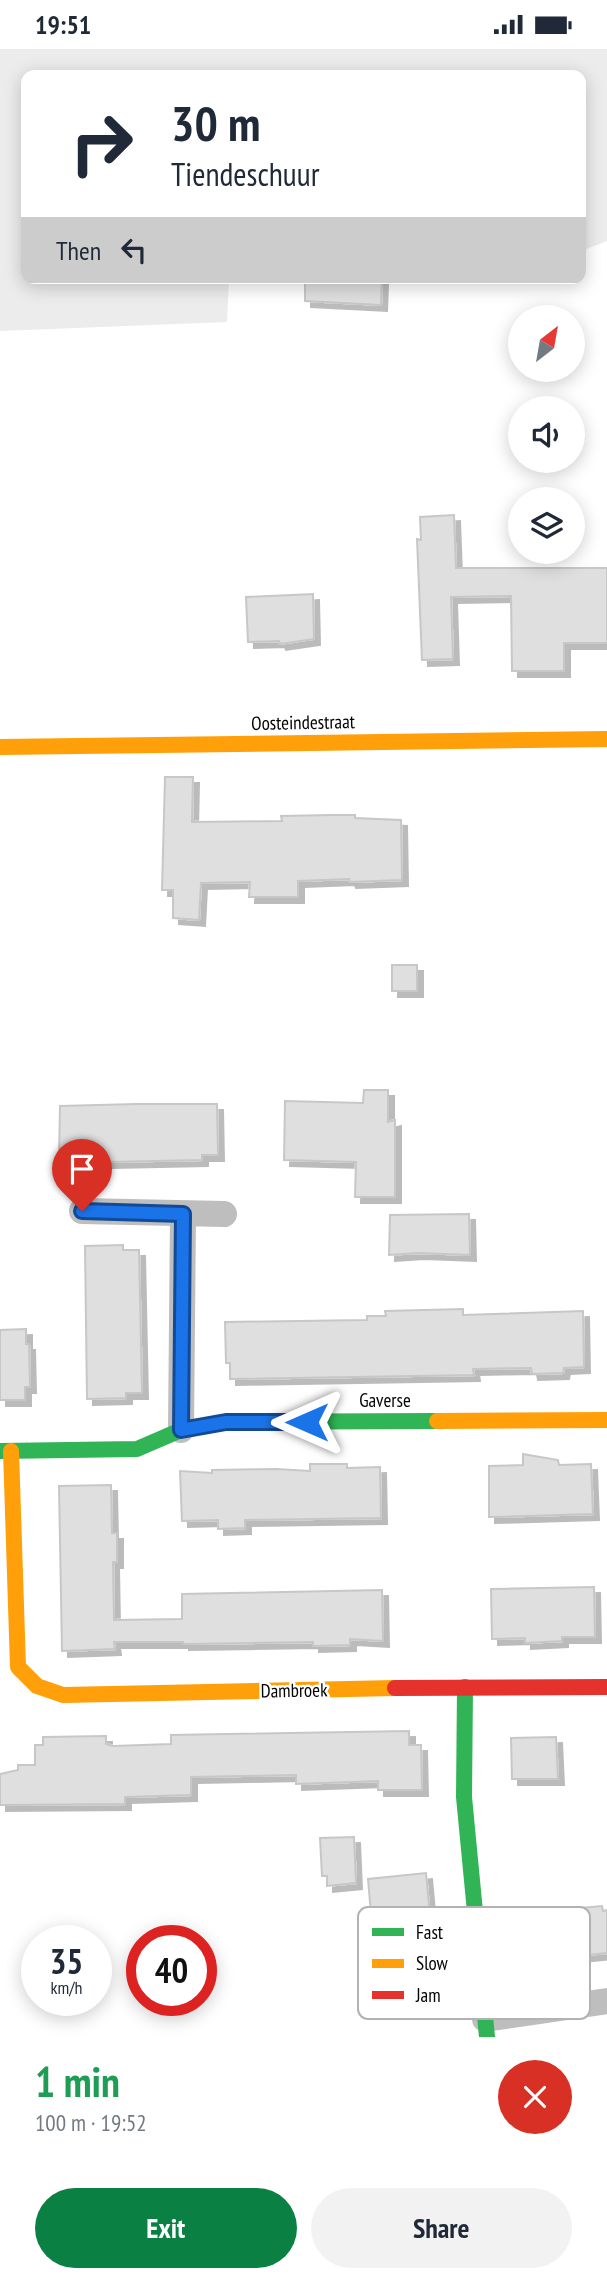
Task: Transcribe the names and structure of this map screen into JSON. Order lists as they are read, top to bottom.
{
  "streets": {
    "street": ["Oosteindestraat", "Gaverse", "Dambroek"]
  },
  "crossings": [
    ["Gaverse", "Dambroek"]
  ],
  "legend": ["Fast", "Slow", "Jam"],
  "north": "top right",
  "page": {
    "status": "19:51",
    "turn": ["30 m", "Tiendeschuur"],
    "then": "Then",
    "speed": "35 km/h",
    "limit": "40",
    "heading": ["1 min", "100 m · 19:52"],
    "buttons": ["Exit", "Share"]
  }
}
